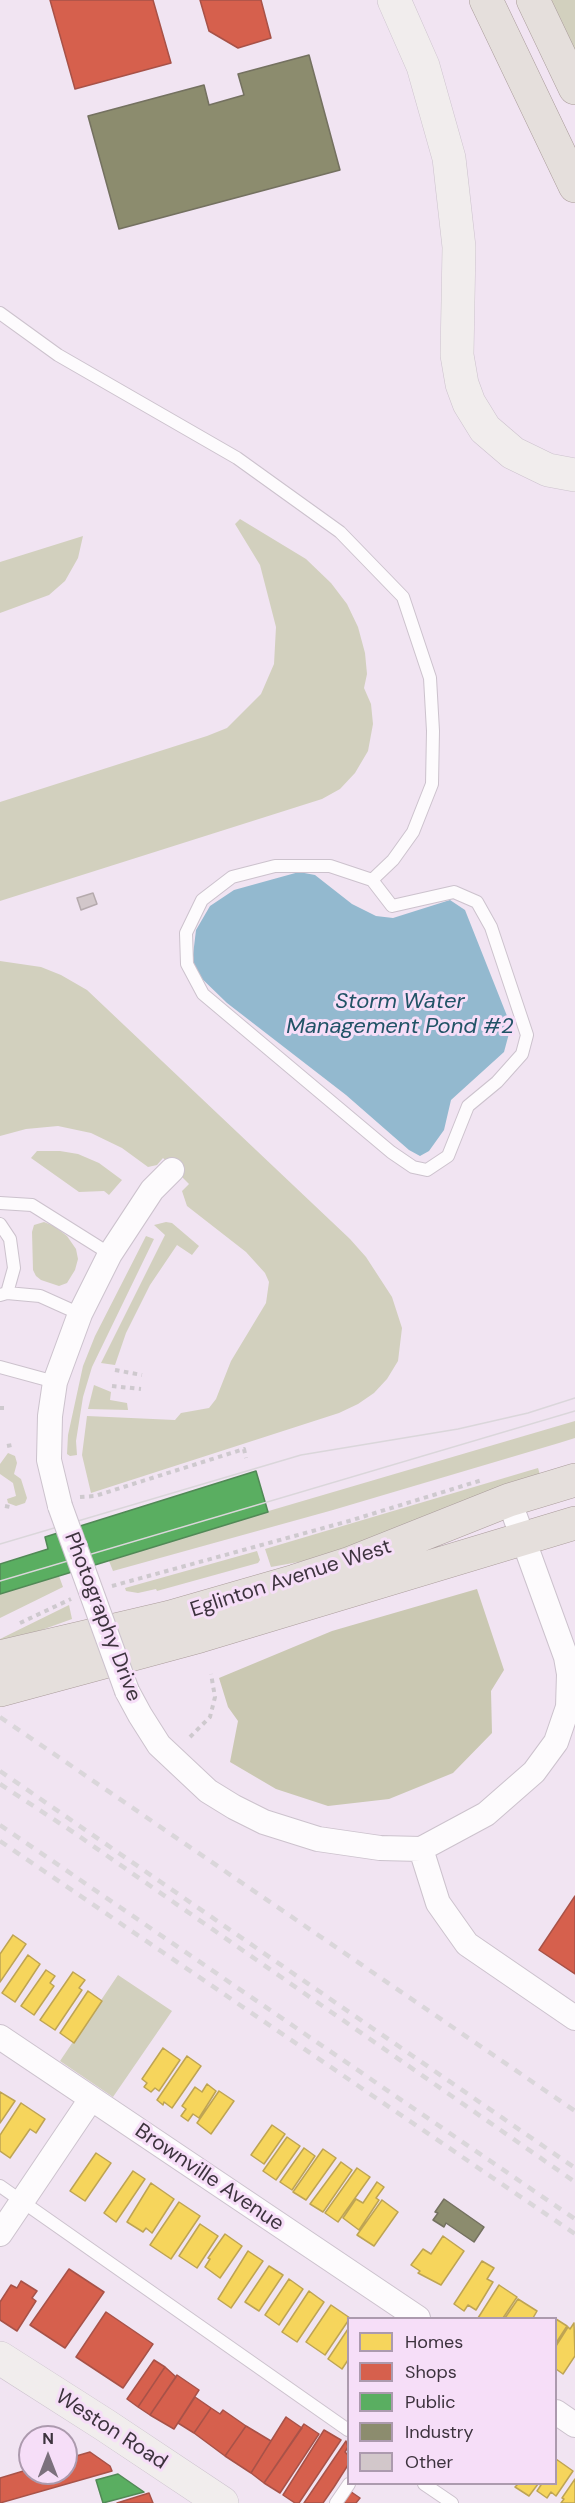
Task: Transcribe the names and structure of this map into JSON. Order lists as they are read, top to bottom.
{
  "streets": {
    "main road": ["Eglinton Avenue West"],
    "street": ["Photography Drive", "Brownville Avenue", "Weston Road"]
  },
  "water": ["Storm Water Management Pond #2"],
  "legend": [
    "Homes",
    "Shops",
    "Public",
    "Industry",
    "Other"
  ],
  "north": "top"
}
